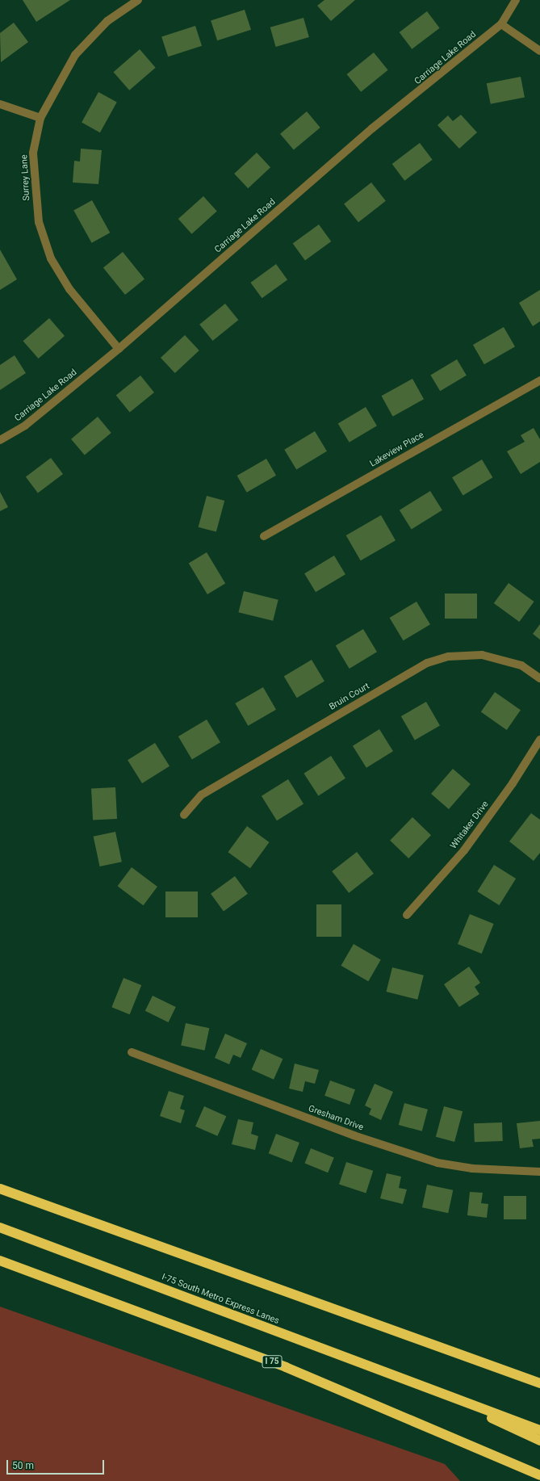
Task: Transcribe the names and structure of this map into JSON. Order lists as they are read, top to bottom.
{
  "streets": {
    "highway": ["I-75 South Metro Express Lanes", "I 75"],
    "street": [
      "Carriage Lake Road",
      "Surrey Lane",
      "Lakeview Place",
      "Bruin Court",
      "Whitaker Drive",
      "Gresham Drive"
    ]
  },
  "crossings": [
    ["Carriage Lake Road", "Surrey Lane"]
  ],
  "scale_bar": "50 m"
}
